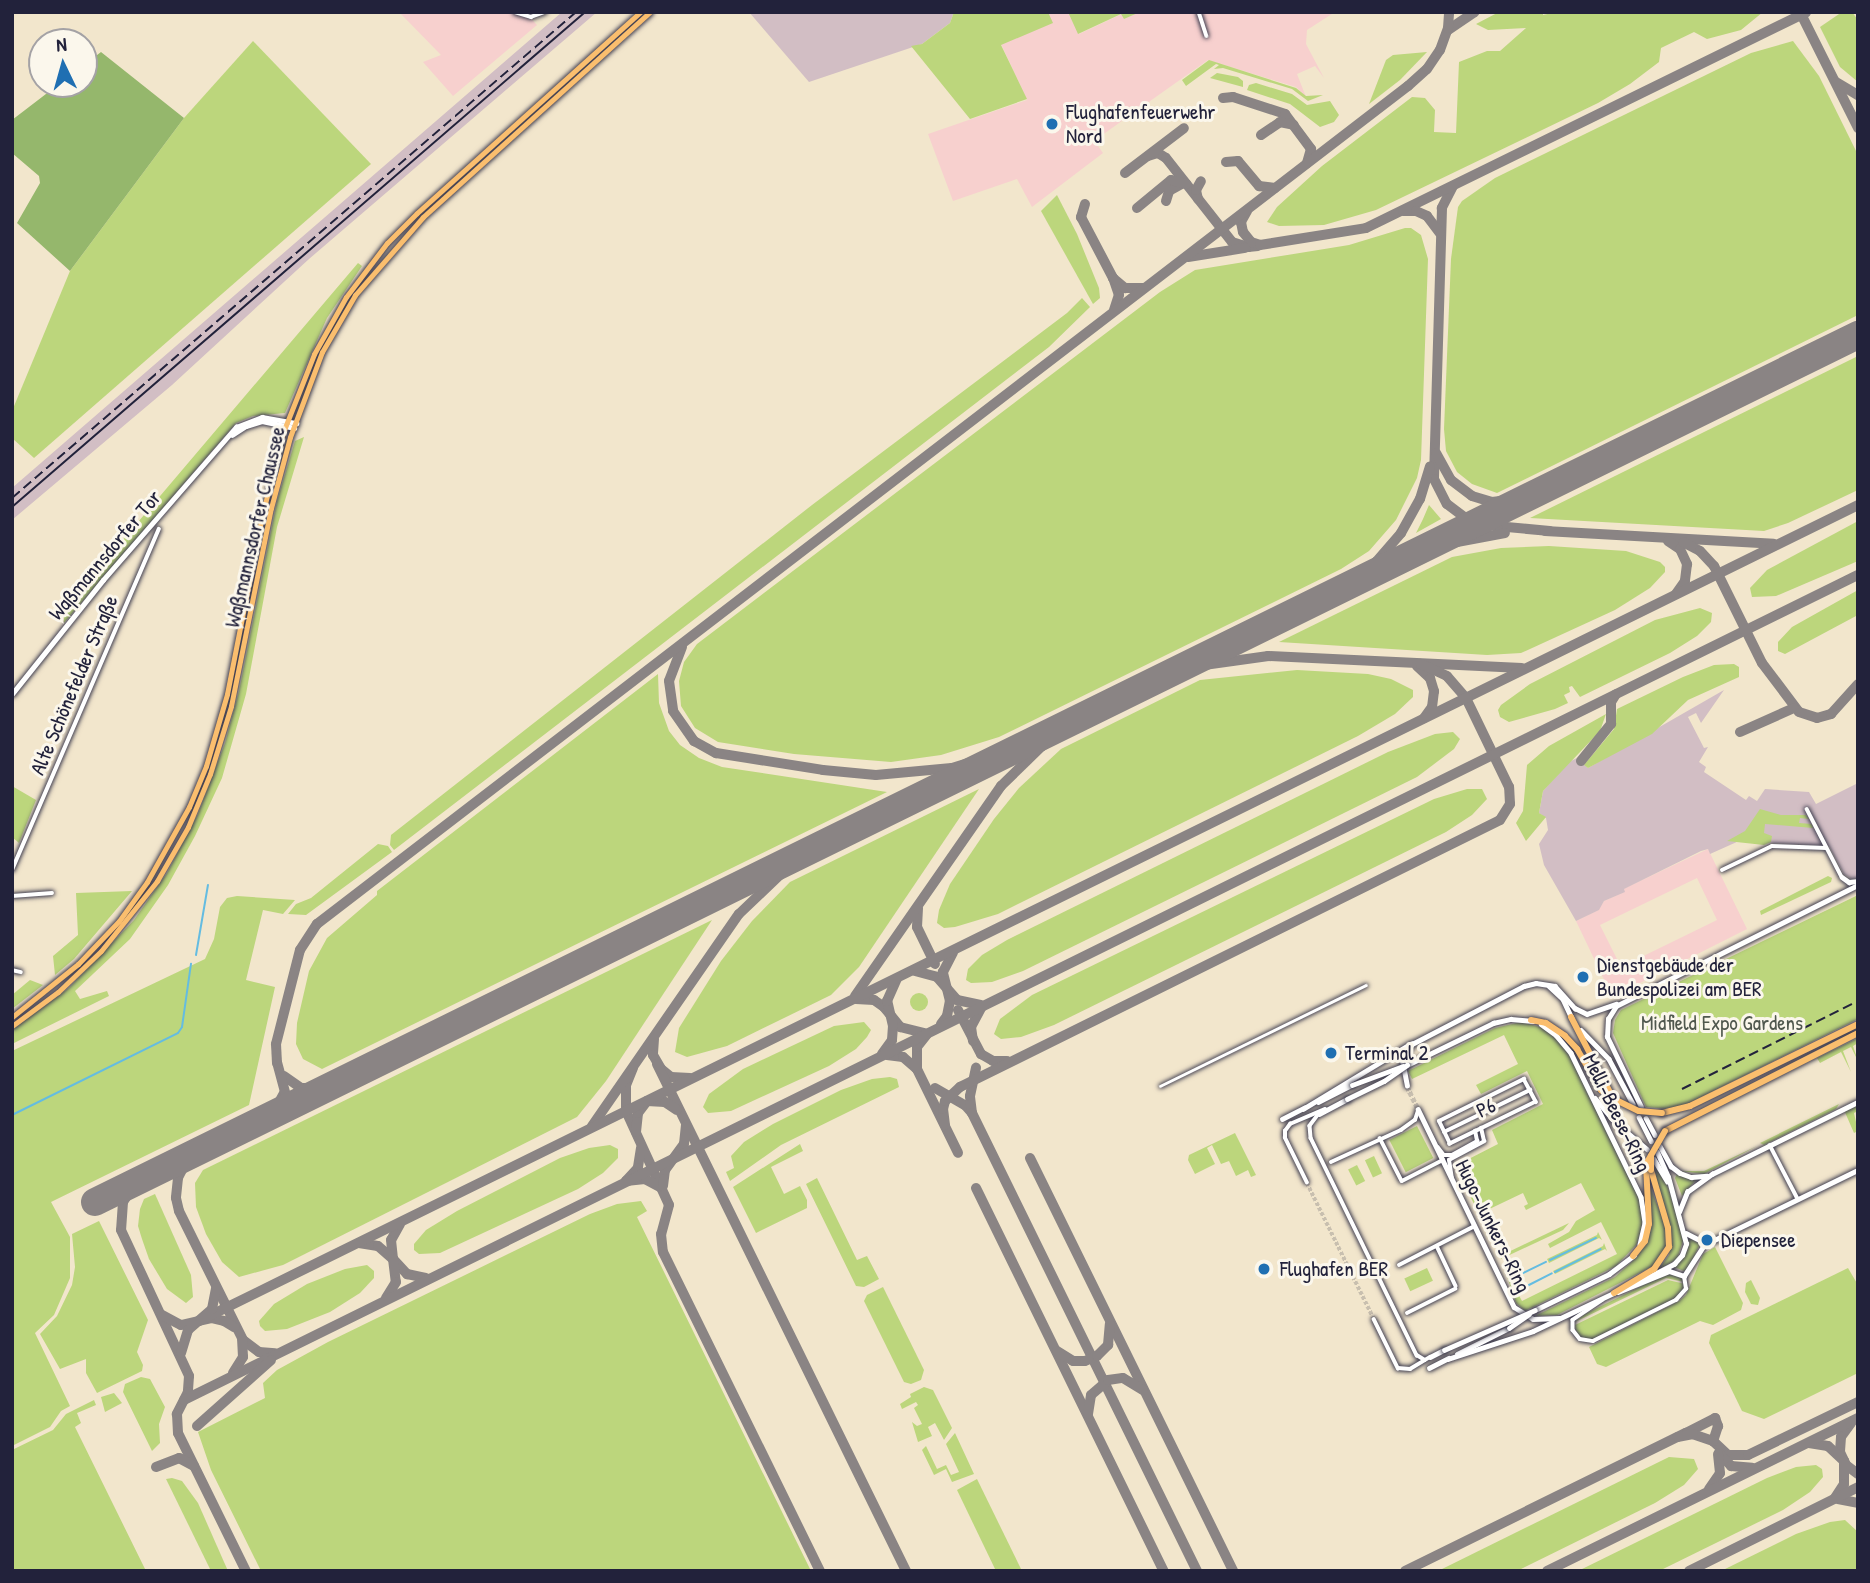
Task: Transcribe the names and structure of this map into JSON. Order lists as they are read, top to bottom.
{
  "streets": {
    "main road": ["Waßmannsdorfer Chaussee"],
    "street": [
      "Waßmannsdorfer Tor",
      "Alte Schönefelder Straße",
      "P6",
      "Melli-Beese-Ring",
      "Hugo-Junkers-Ring"
    ]
  },
  "crossings": [
    ["Waßmannsdorfer Chaussee", "Waßmannsdorfer Tor"]
  ],
  "parks": ["Midfield Expo Gardens"],
  "places": [
    "Flughafenfeuerwehr Nord",
    "Dienstgebäude der Bundespolizei am BER",
    "Terminal 2",
    "Diepensee",
    "Flughafen BER"
  ],
  "north": "top"
}
